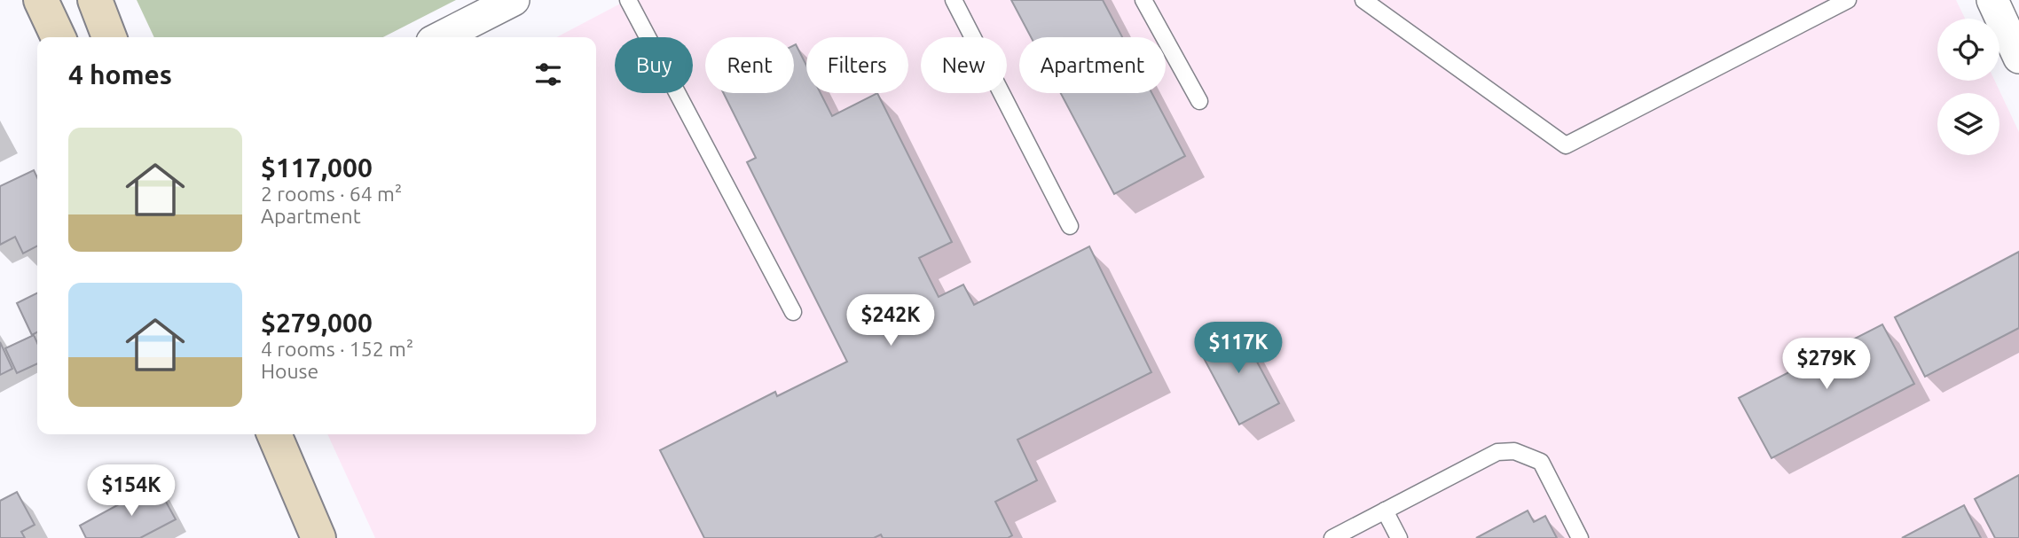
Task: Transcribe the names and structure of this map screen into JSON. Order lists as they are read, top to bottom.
{
  "page": {
    "chip": [
      "Buy",
      "Rent",
      "Filters",
      "New",
      "Apartment"
    ],
    "heading": "4 homes",
    "list": [
      {
        "name": "$117,000",
        "note": "2 rooms · 64 m² · Apartment"
      },
      {
        "name": "$279,000",
        "note": "4 rooms · 152 m² · House"
      }
    ],
    "price": [
      "$242K",
      "$117K",
      "$279K",
      "$154K"
    ]
  }
}
